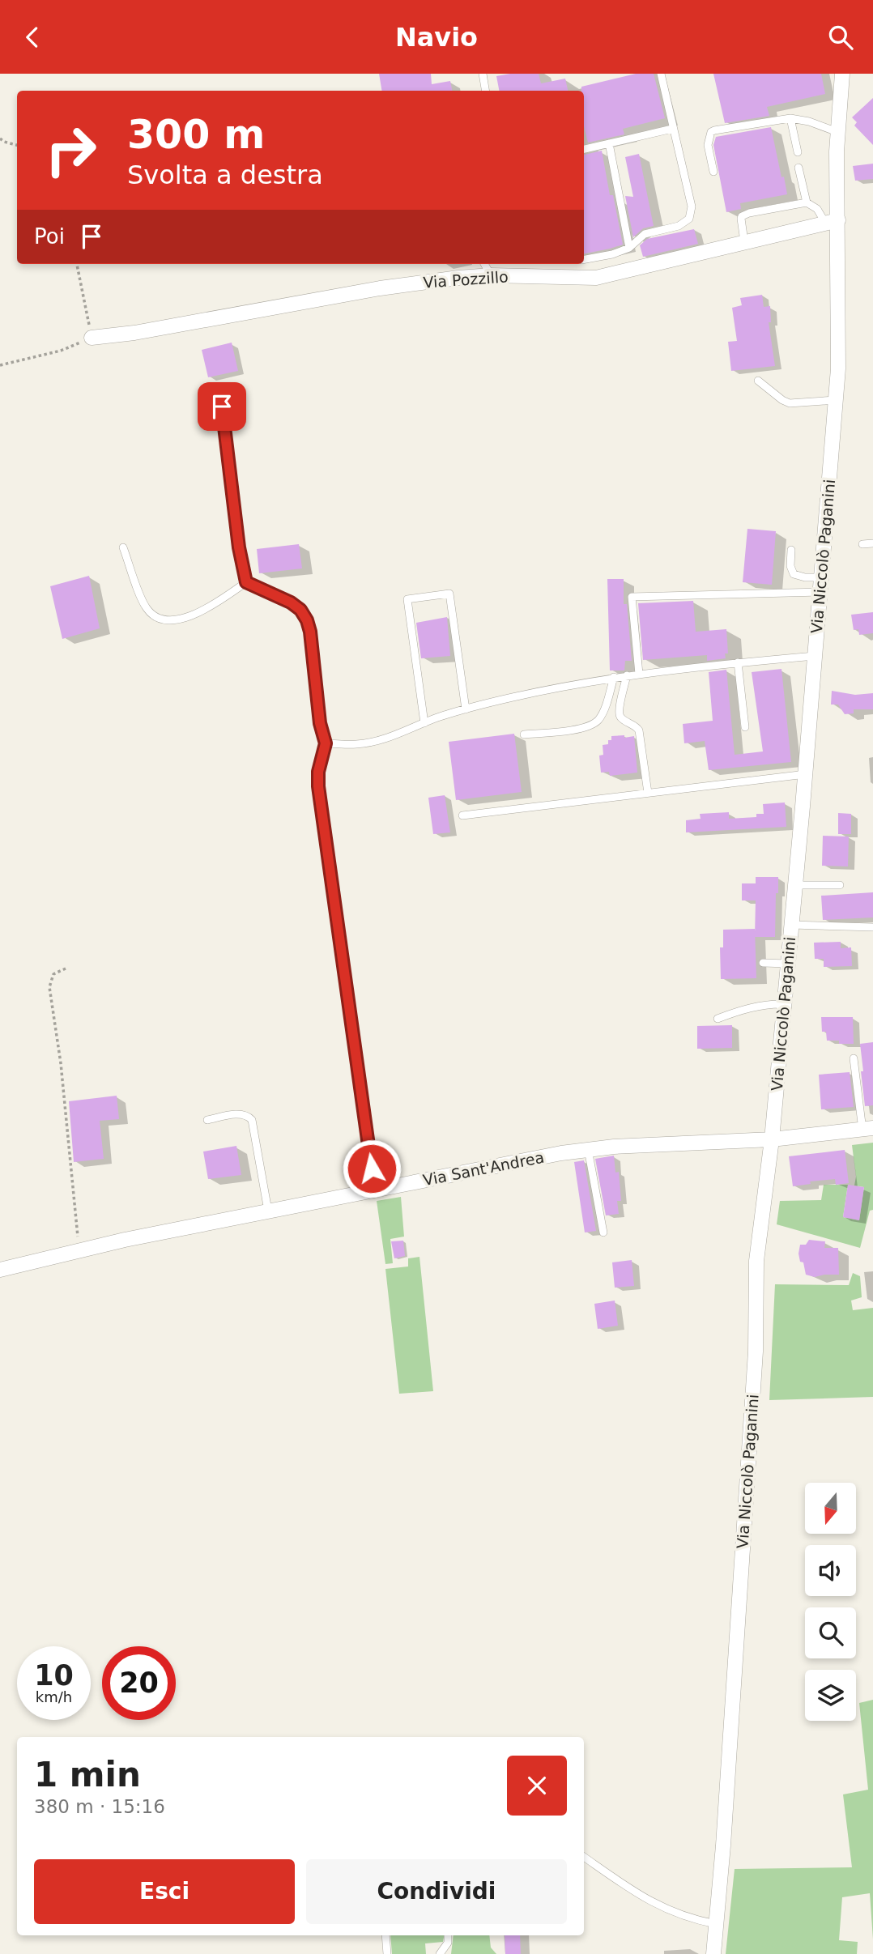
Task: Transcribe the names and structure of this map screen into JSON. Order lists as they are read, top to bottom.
{
  "streets": {
    "street": ["Via Pozzillo", "Via Niccolò Paganini", "Via Sant'Andrea"]
  },
  "crossings": [
    ["Via Pozzillo", "Via Niccolò Paganini"],
    ["Via Niccolò Paganini", "Via Sant'Andrea"]
  ],
  "north": "bottom",
  "page": {
    "header": "Navio",
    "turn": ["300 m", "Svolta a destra"],
    "then": "Poi",
    "speed": "10 km/h",
    "limit": "20",
    "heading": ["1 min", "380 m · 15:16"],
    "buttons": ["Esci", "Condividi"]
  }
}
